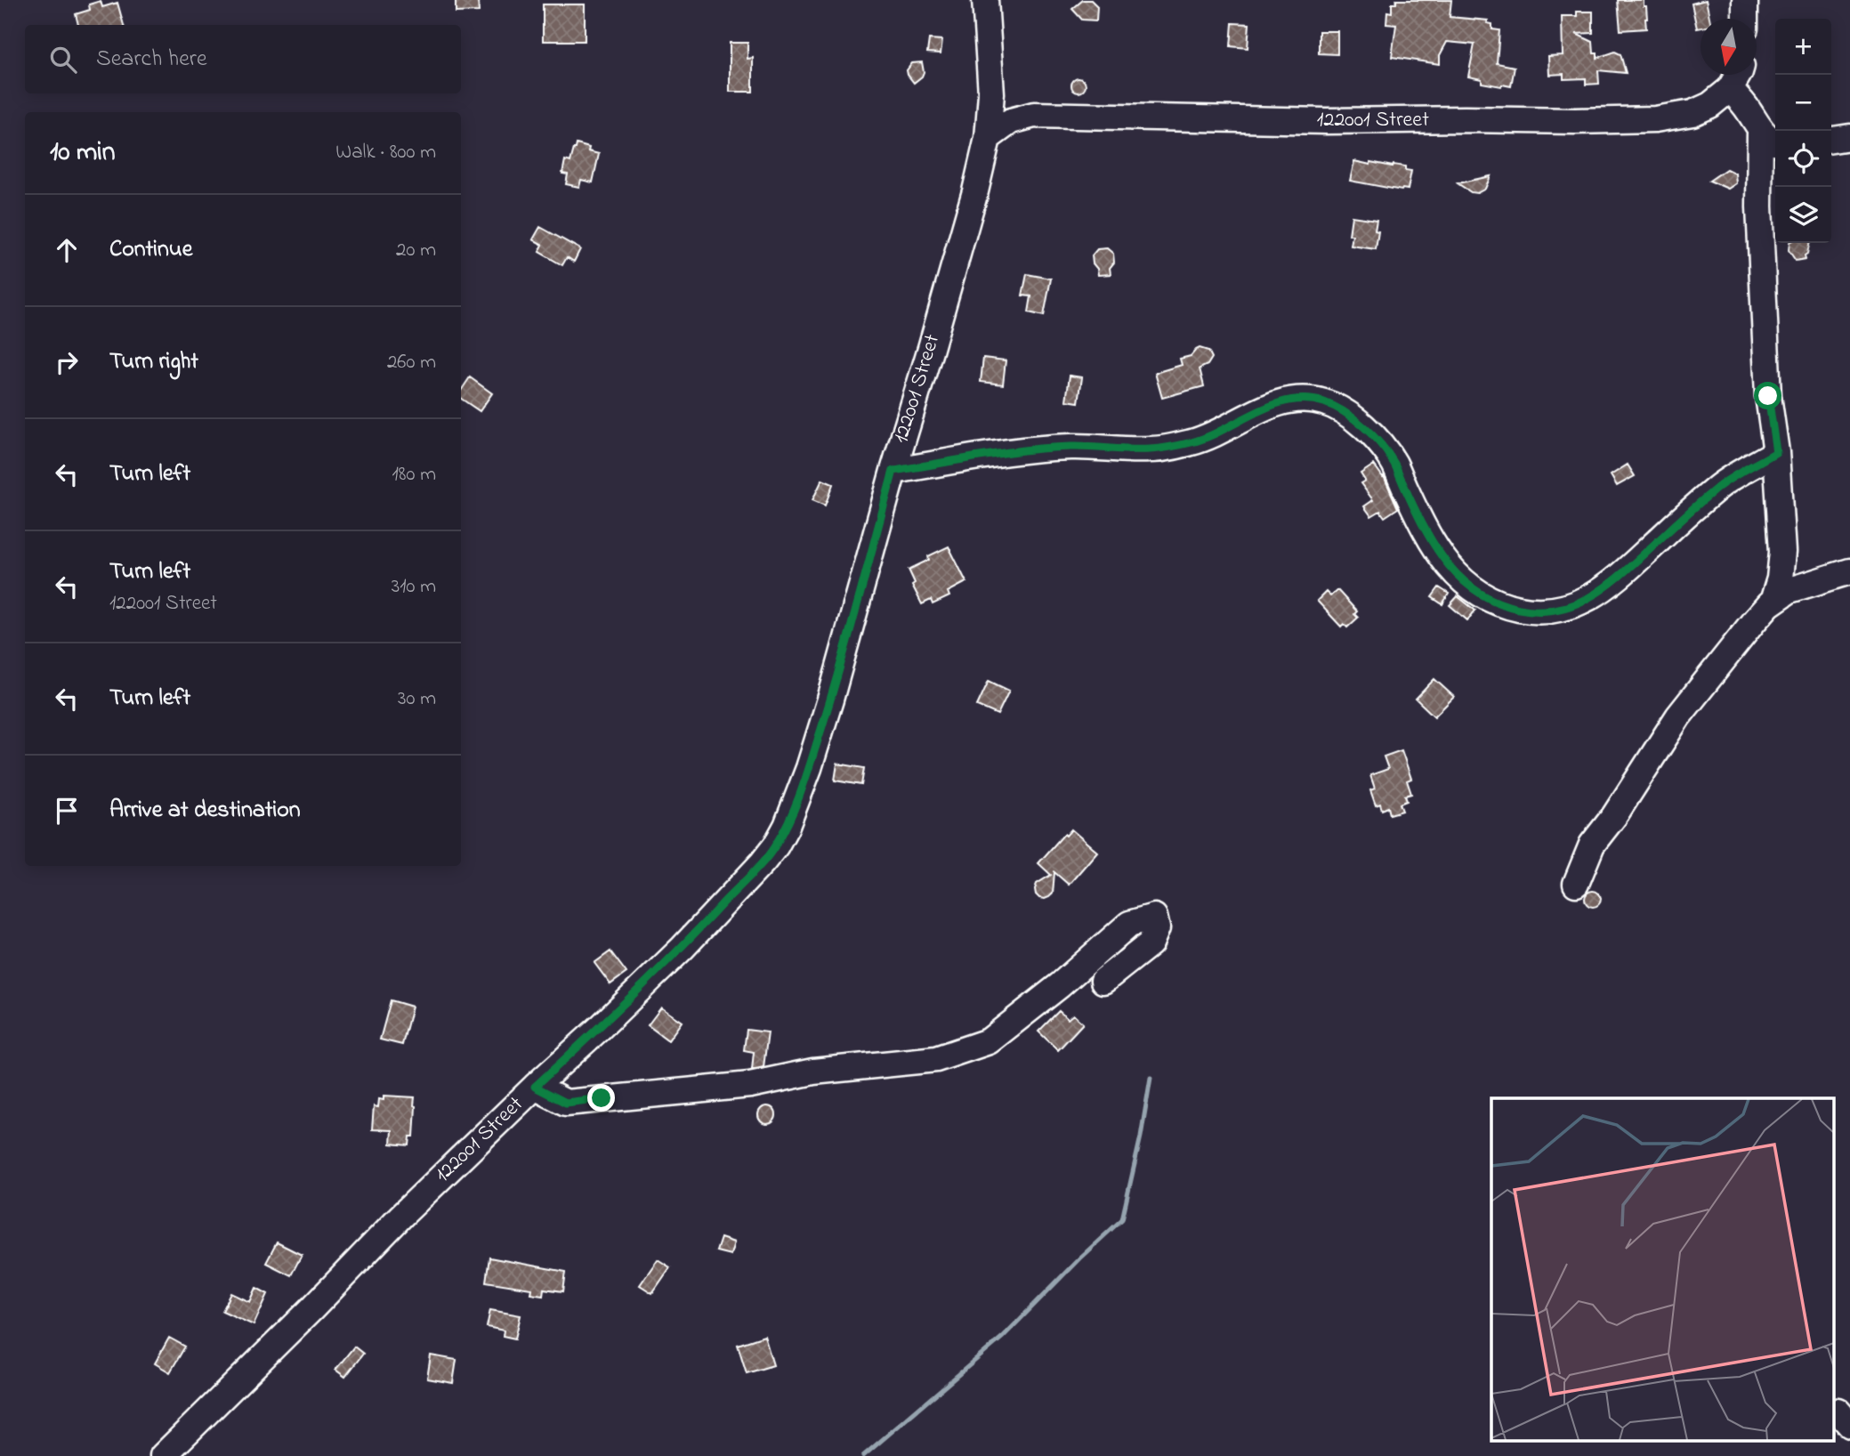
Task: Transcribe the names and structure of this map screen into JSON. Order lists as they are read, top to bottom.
{
  "streets": {
    "street": ["122001 Street"]
  },
  "north": "bottom",
  "page": {
    "map_buttons": ["+", "−"],
    "search": "Search here",
    "heading": ["10 min", "Walk · 800 m"],
    "list": [
      ["Continue", "20 m"],
      ["Turn right", "260 m"],
      ["Turn left", "180 m"],
      ["Turn left", "122001 Street", "310 m"],
      ["Turn left", "30 m"],
      "Arrive at destination"
    ]
  }
}
